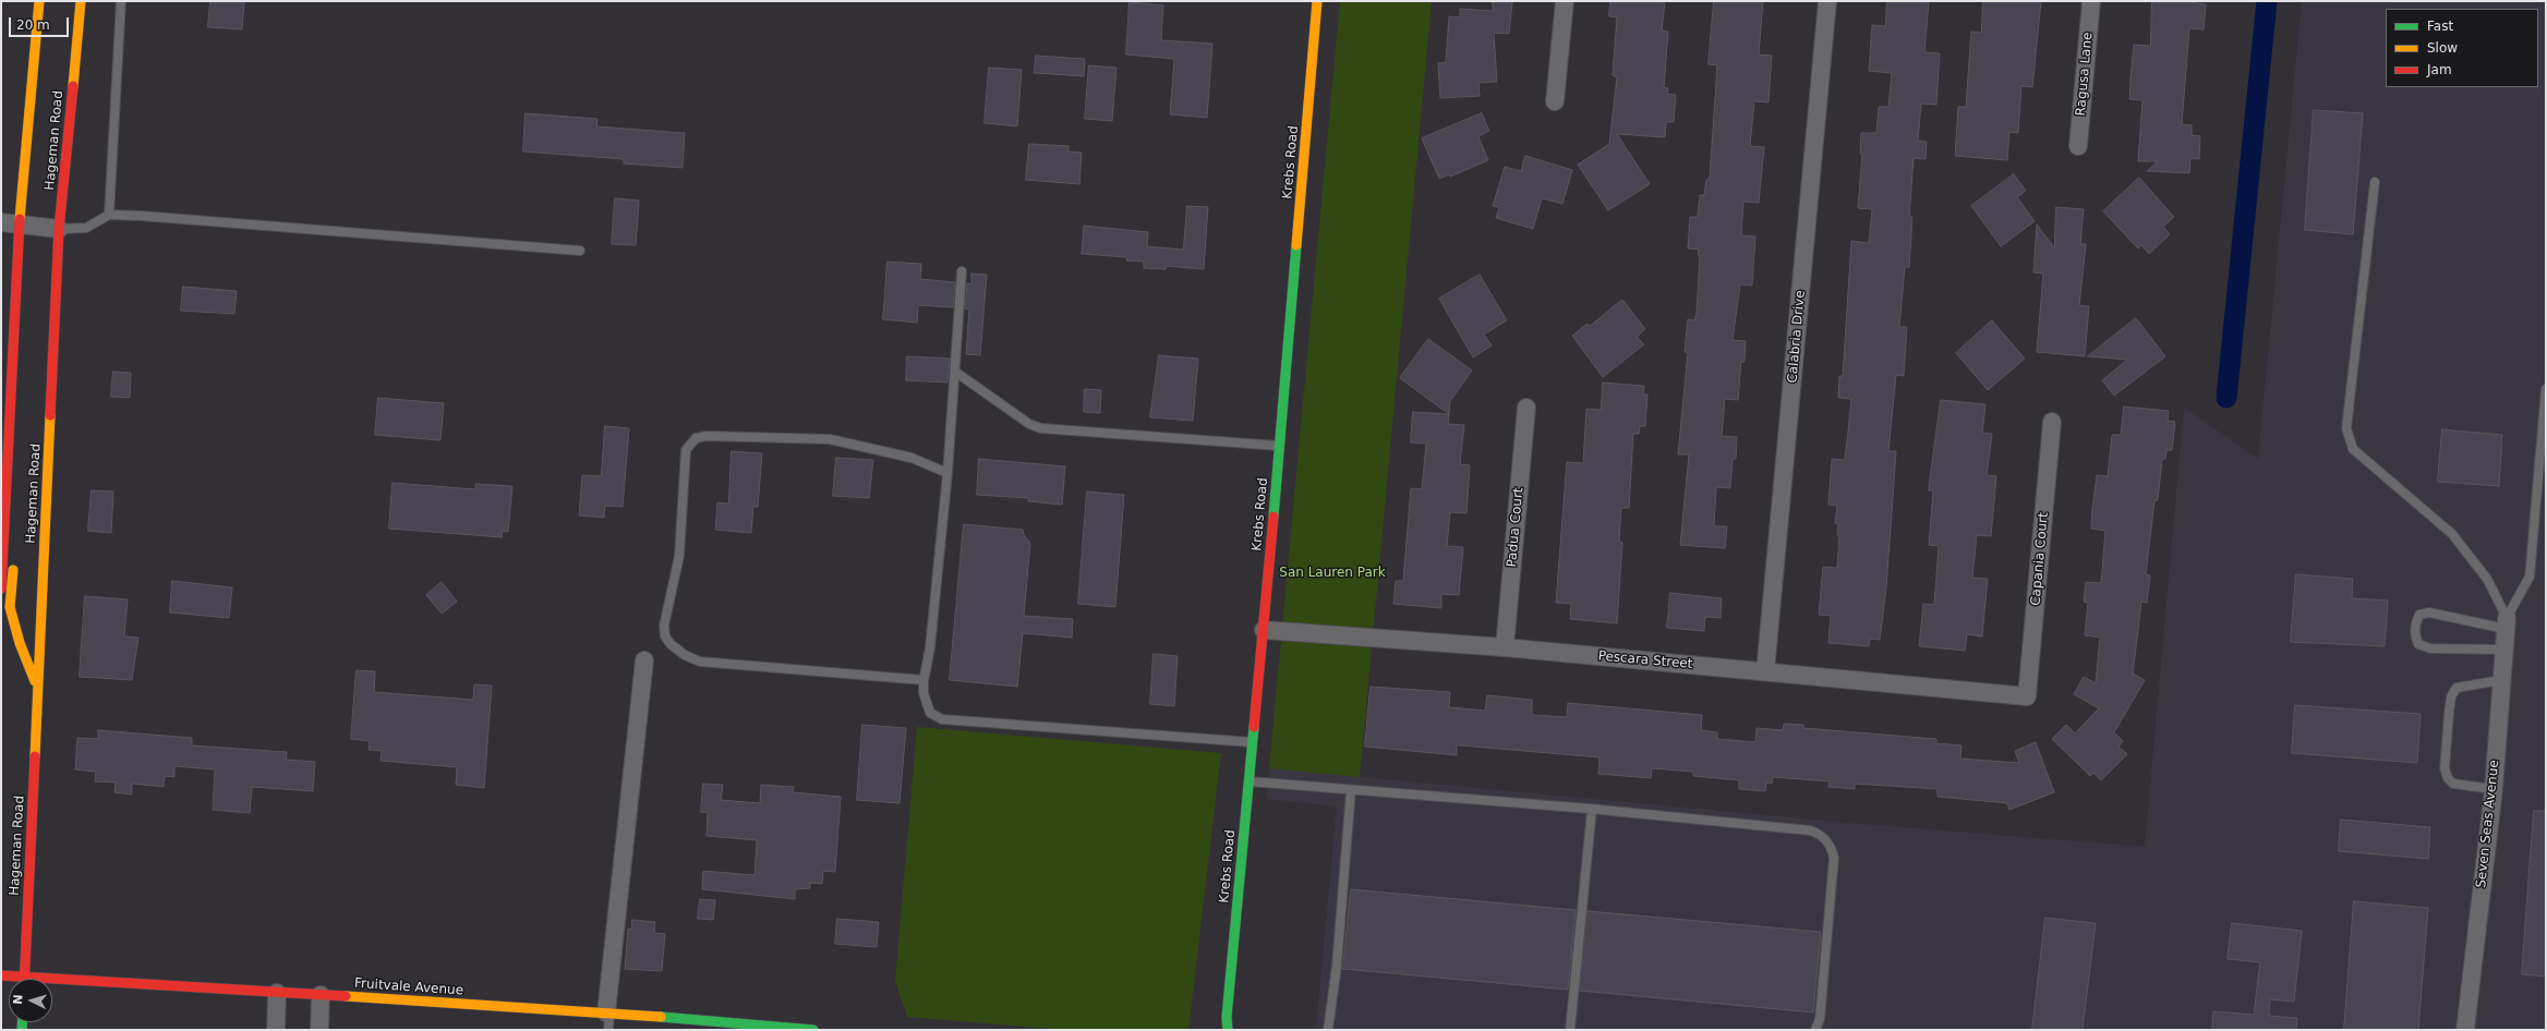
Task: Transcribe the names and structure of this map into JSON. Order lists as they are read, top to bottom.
{
  "streets": {
    "main road": ["Hageman Road", "Krebs Road", "Fruitvale Avenue"],
    "street": [
      "Ragusa Lane",
      "Calabria Drive",
      "Padua Court",
      "Capania Court",
      "Pescara Street",
      "Seven Seas Avenue"
    ]
  },
  "crossings": [
    ["Hageman Road", "Fruitvale Avenue"],
    ["Krebs Road", "Pescara Street"],
    ["Calabria Drive", "Pescara Street"],
    ["Padua Court", "Pescara Street"],
    ["Capania Court", "Pescara Street"]
  ],
  "parks": ["San Lauren Park"],
  "legend": ["Fast", "Slow", "Jam"],
  "scale_bar": "20 m",
  "north": "left"
}
